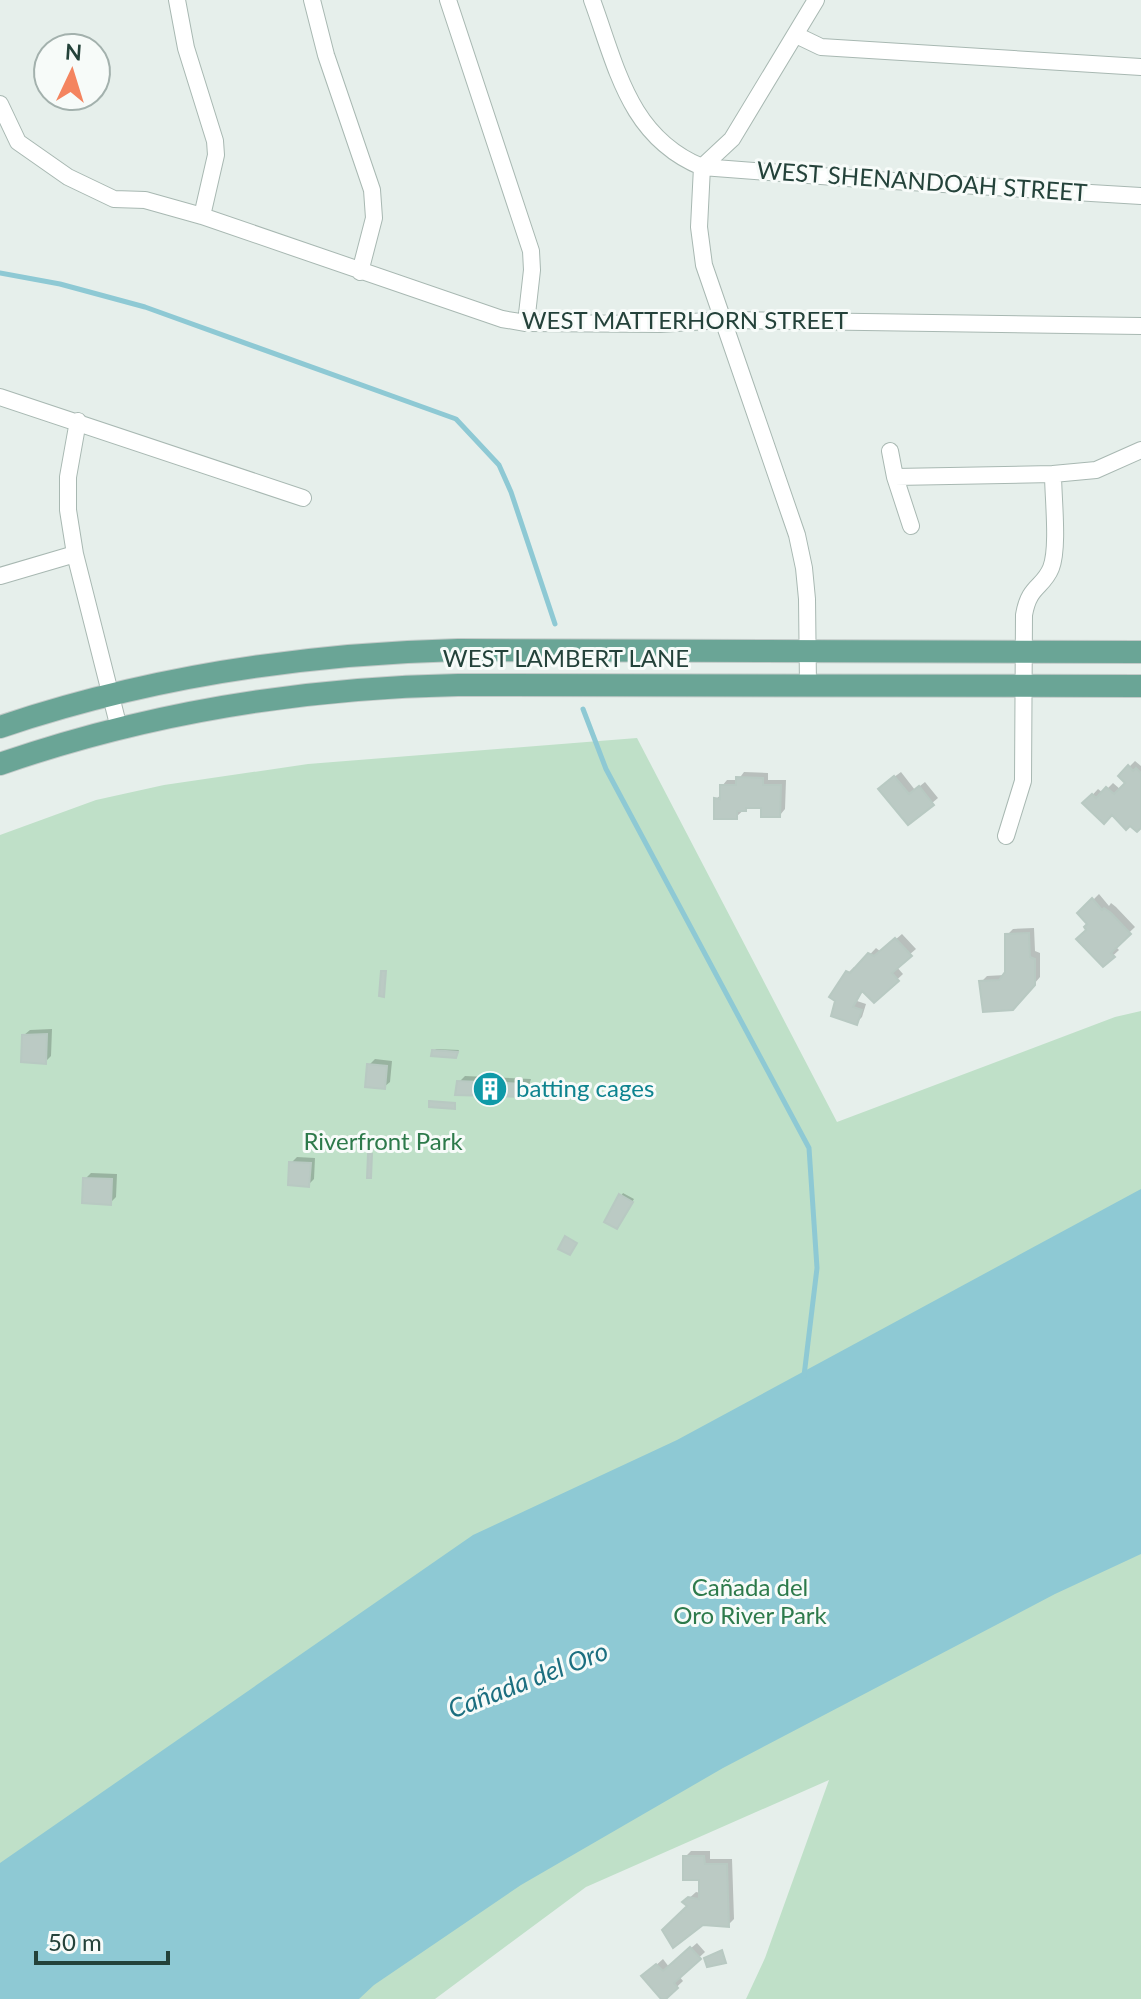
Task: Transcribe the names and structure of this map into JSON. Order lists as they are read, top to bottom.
{
  "streets": {
    "main road": ["WEST LAMBERT LANE"],
    "street": ["WEST SHENANDOAH STREET", "WEST MATTERHORN STREET"]
  },
  "water": ["Cañada del Oro"],
  "parks": ["Riverfront Park", "Cañada del Oro River Park"],
  "places": {
    "building": ["batting cages"]
  },
  "scale_bar": "50 m",
  "north": "top"
}
